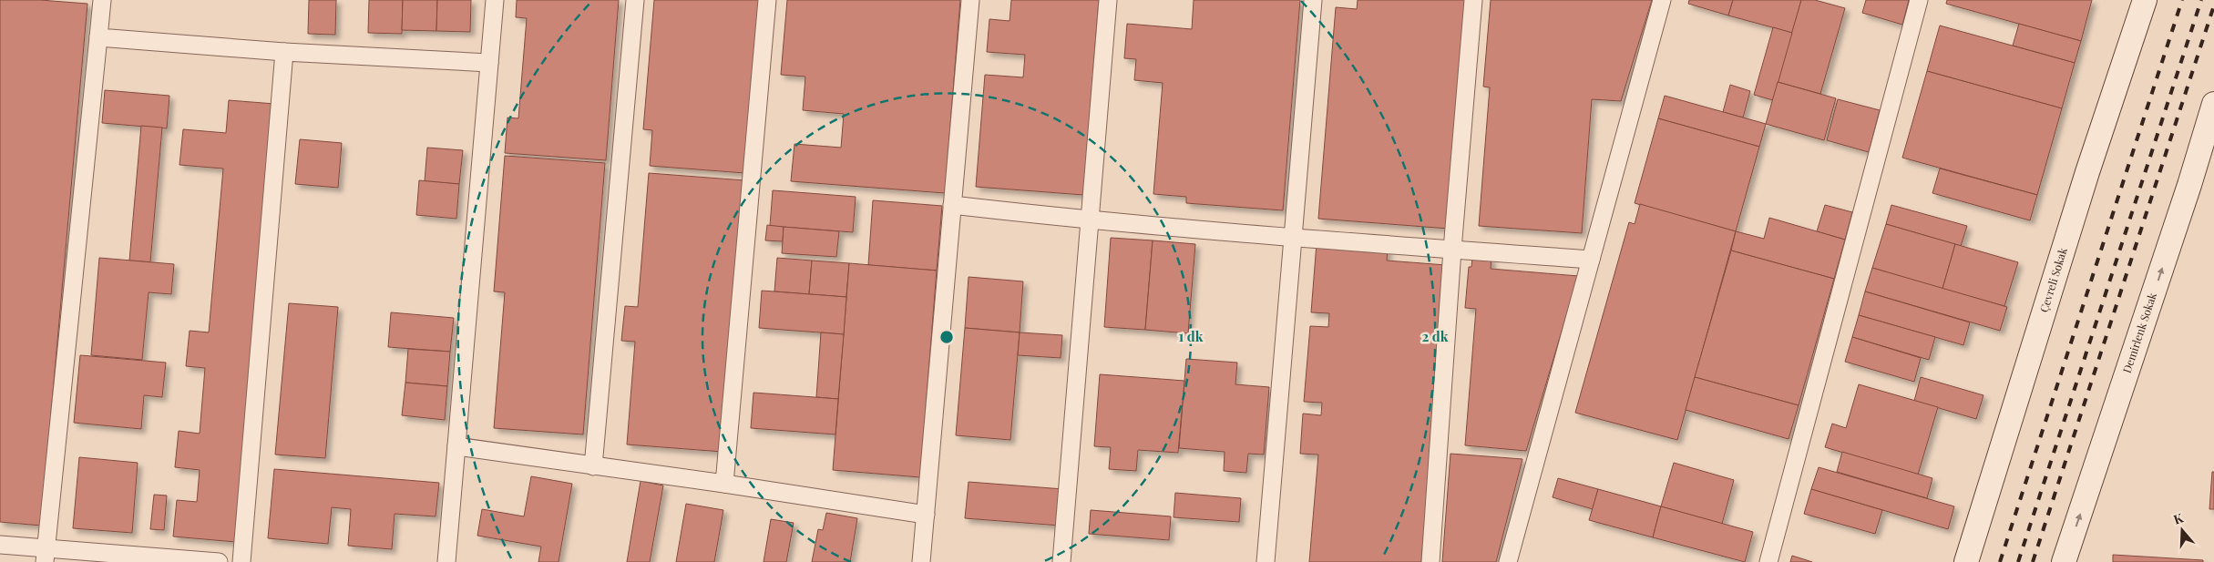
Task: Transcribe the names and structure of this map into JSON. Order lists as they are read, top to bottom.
{
  "streets": {
    "street": ["Çevreli Sokak", "Demirlenk Sokak"]
  },
  "one_way": ["Demirlenk Sokak"],
  "north": "top",
  "rings": ["1 dk", "2 dk"]
}
